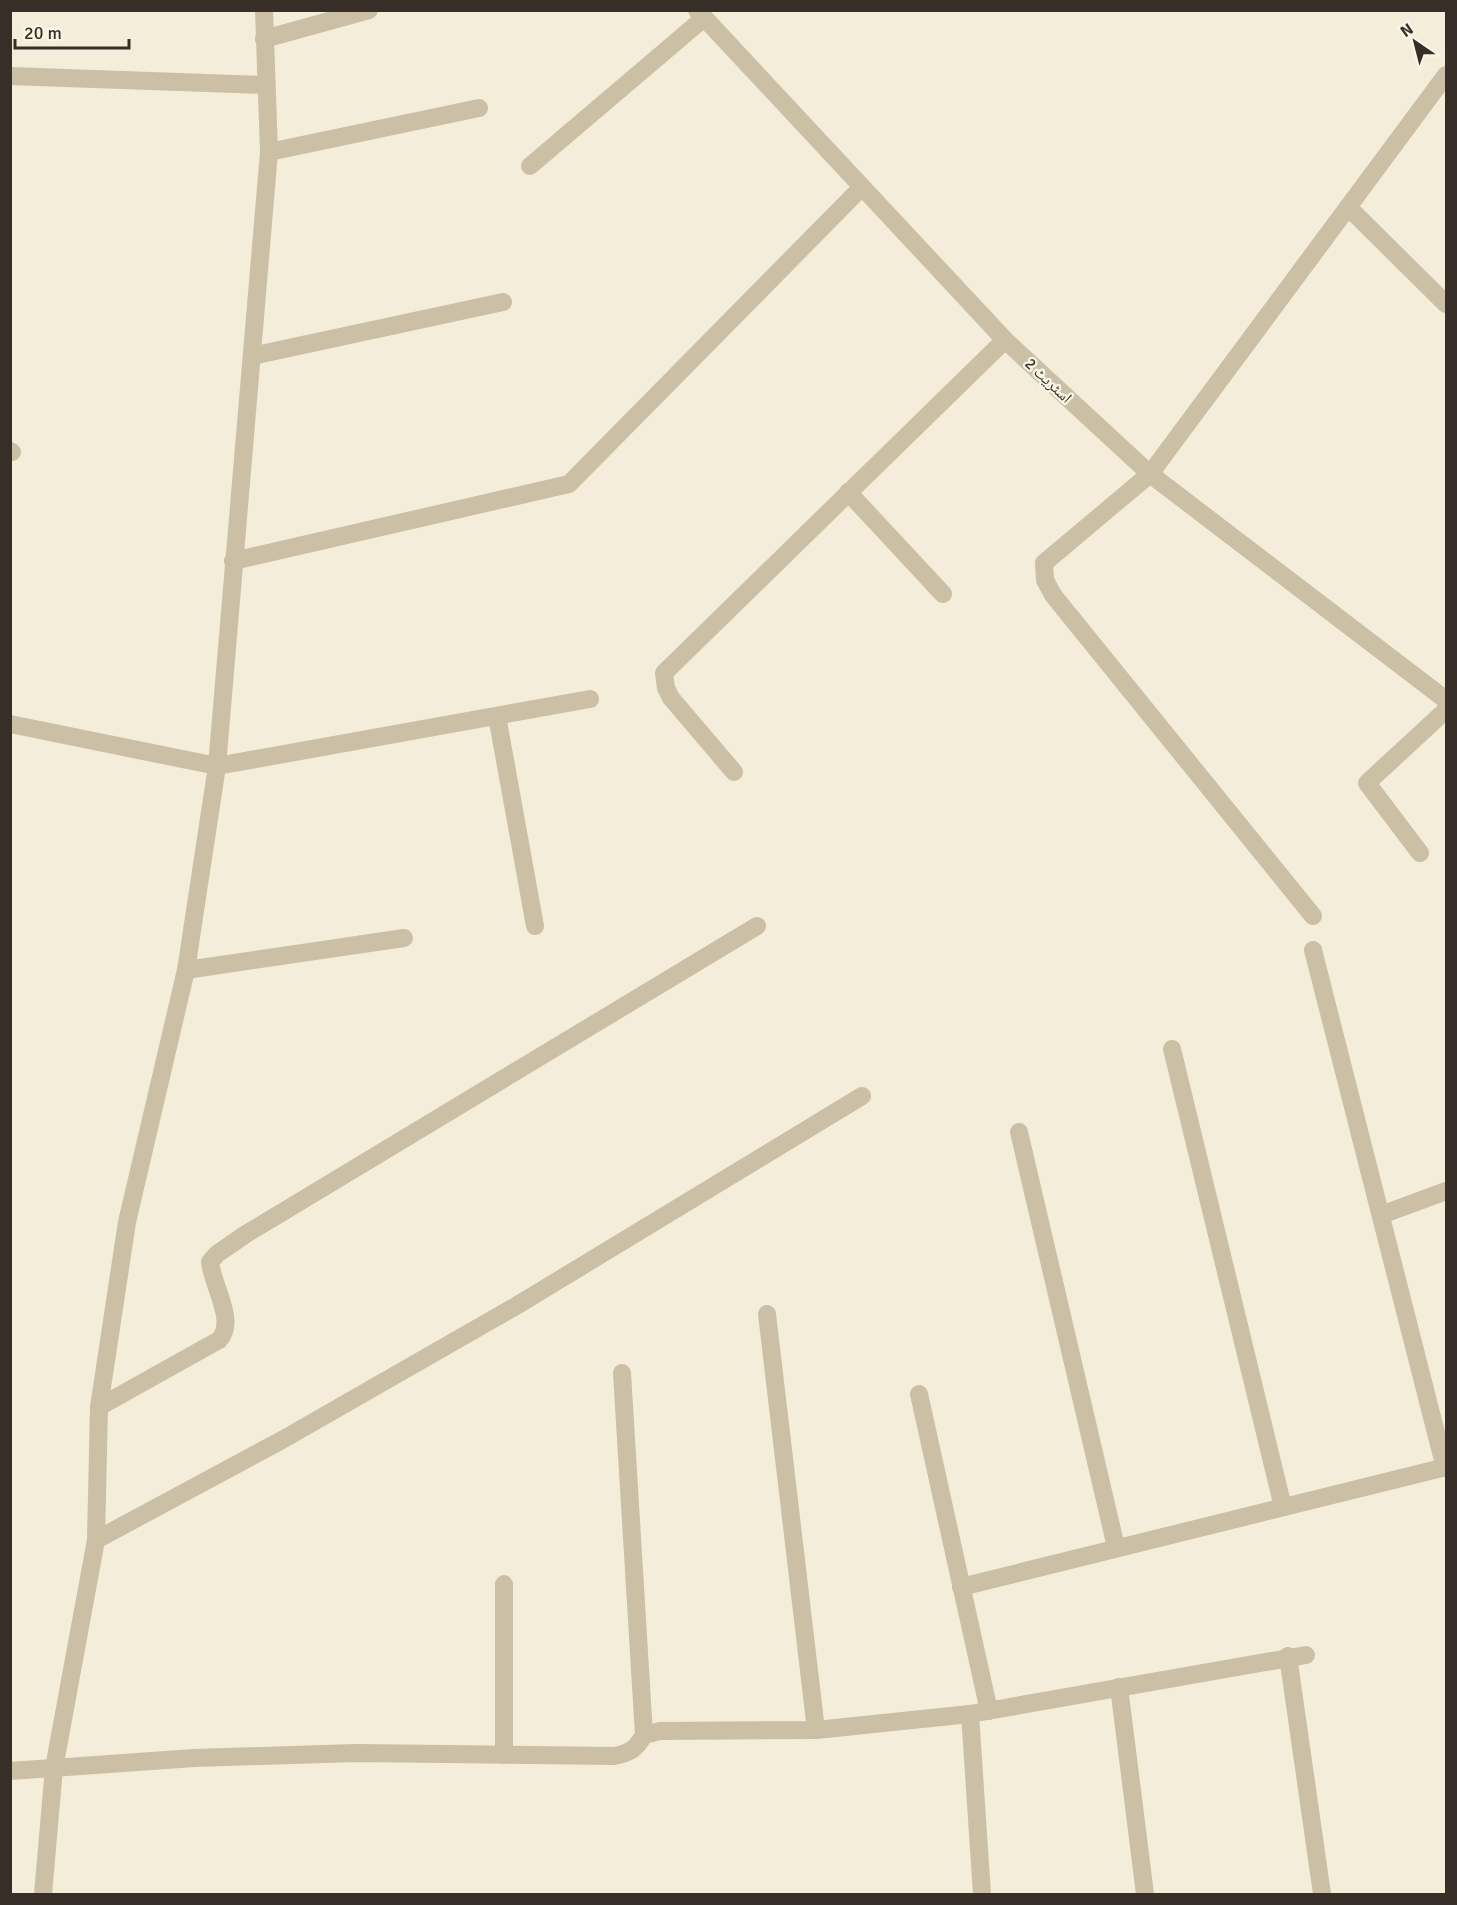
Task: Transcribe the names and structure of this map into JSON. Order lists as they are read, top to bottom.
{
  "streets": {
    "street": ["اسٹریٹ 2"]
  },
  "scale_bar": "20 m",
  "north": "top left"
}
